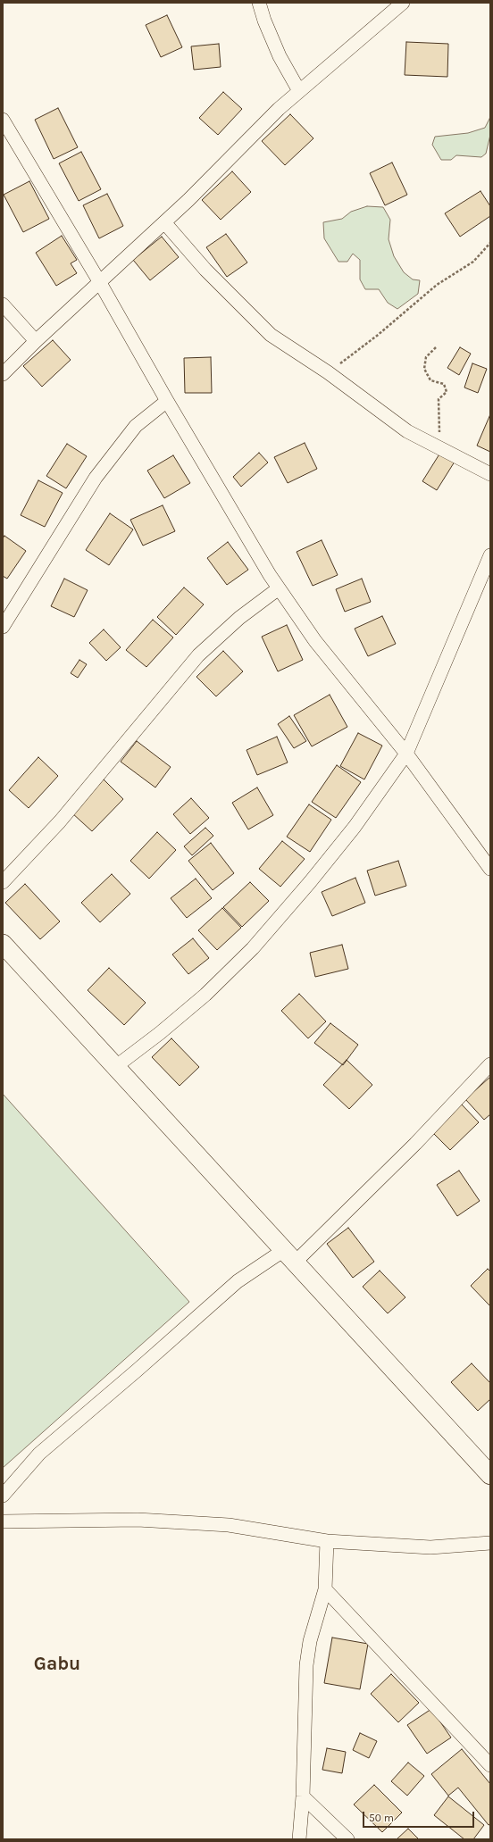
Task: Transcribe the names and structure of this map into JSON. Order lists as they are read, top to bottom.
{
  "districts": ["Gabu"],
  "scale_bar": "50 m"
}
